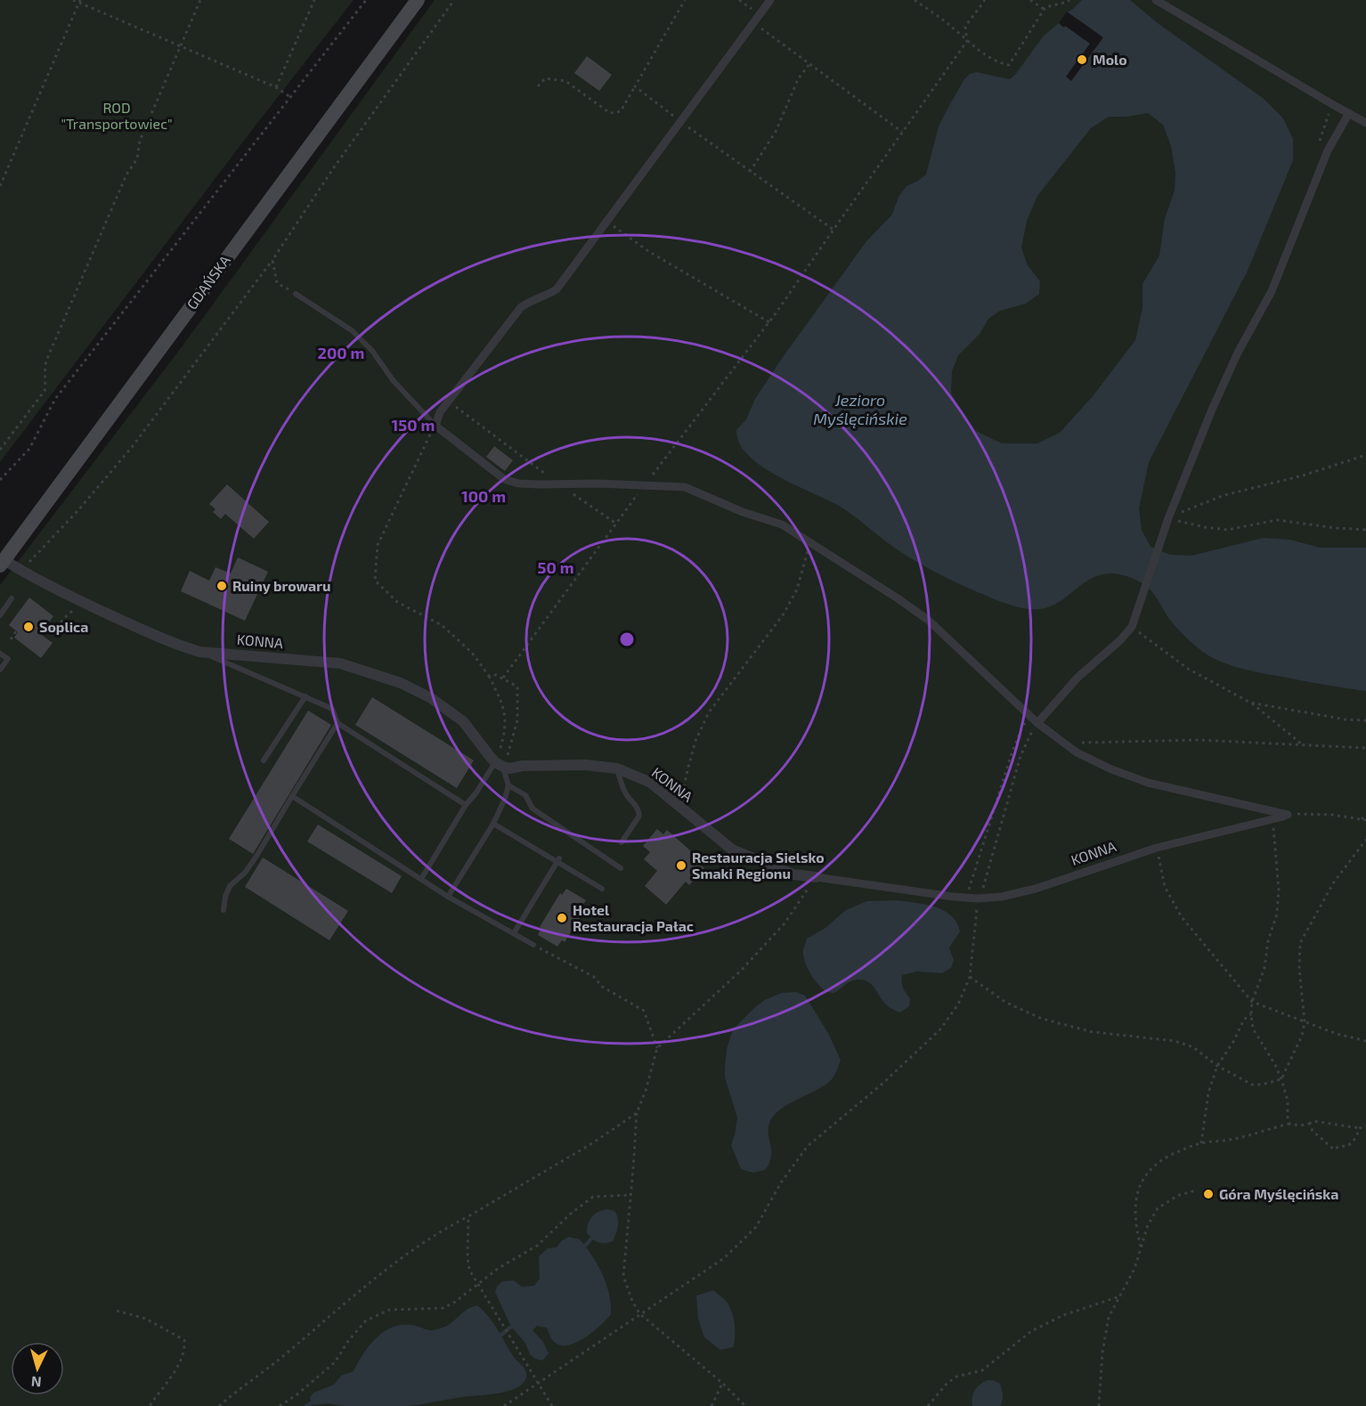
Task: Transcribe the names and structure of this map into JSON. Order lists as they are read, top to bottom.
{
  "streets": {
    "main road": ["GDAŃSKA"],
    "street": ["KONNA"]
  },
  "crossings": [
    ["GDAŃSKA", "KONNA"]
  ],
  "water": ["Jezioro Myślęcińskie"],
  "parks": ["ROD \"Transportowiec\""],
  "places": [
    "Molo",
    "Ruiny browaru",
    "Soplica",
    "Restauracja Sielsko Smaki Regionu",
    "Hotel Restauracja Pałac",
    "Góra Myślęcińska"
  ],
  "north": "bottom",
  "rings": [
    "200 m",
    "150 m",
    "100 m",
    "50 m"
  ]
}
